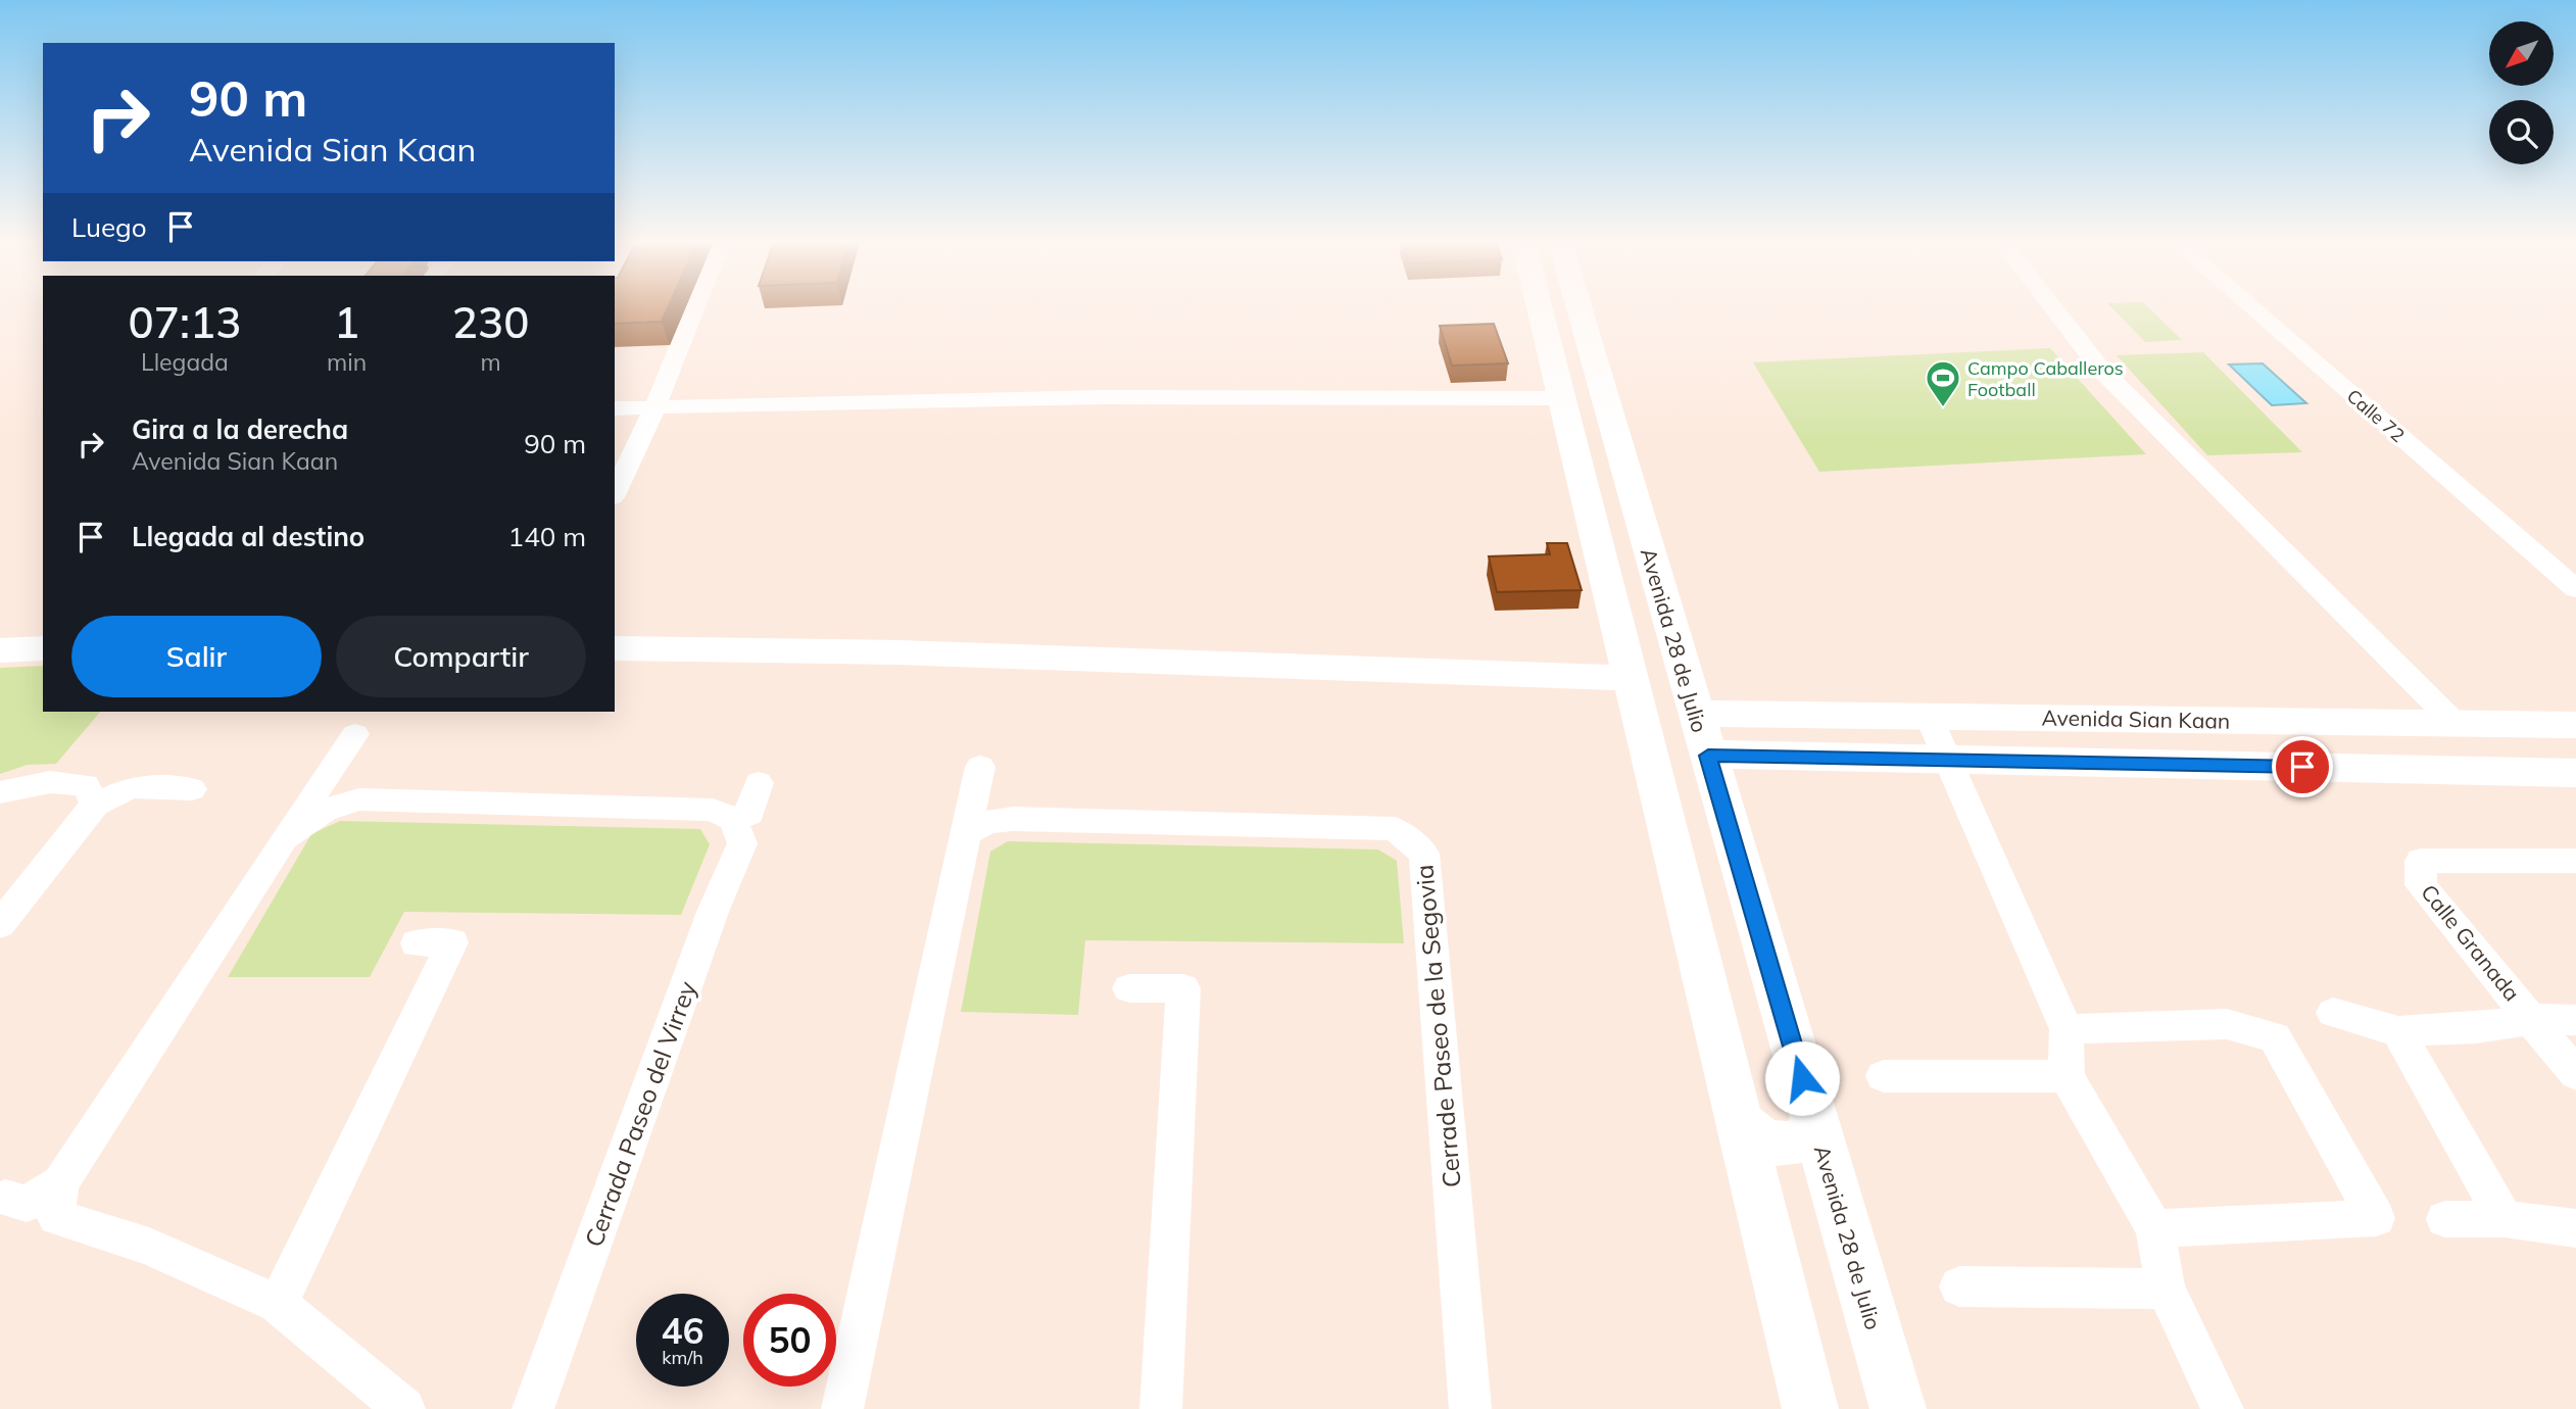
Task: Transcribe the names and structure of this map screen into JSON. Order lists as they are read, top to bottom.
{
  "streets": {
    "main road": ["Avenida 28 de Julio", "Avenida Sian Kaan"],
    "street": [
      "Calle 72",
      "Calle Granada",
      "Cerrade Paseo de la Segovia",
      "Cerrada Paseo del Virrey"
    ]
  },
  "crossings": [
    ["Avenida 28 de Julio", "Avenida Sian Kaan"]
  ],
  "places": {
    "sports": ["Campo Caballeros Football"]
  },
  "north": "bottom left",
  "page": {
    "turn": ["90 m", "Avenida Sian Kaan"],
    "then": "Luego",
    "eta": [
      "07:13",
      "Llegada",
      "1",
      "min",
      "230",
      "m"
    ],
    "list": [
      {
        "name": "Gira a la derecha",
        "note": "Avenida Sian Kaan",
        "value": "90 m"
      },
      {
        "name": "Llegada al destino",
        "value": "140 m"
      }
    ],
    "buttons": ["Salir", "Compartir"],
    "speed": "46 km/h",
    "limit": "50"
  }
}
